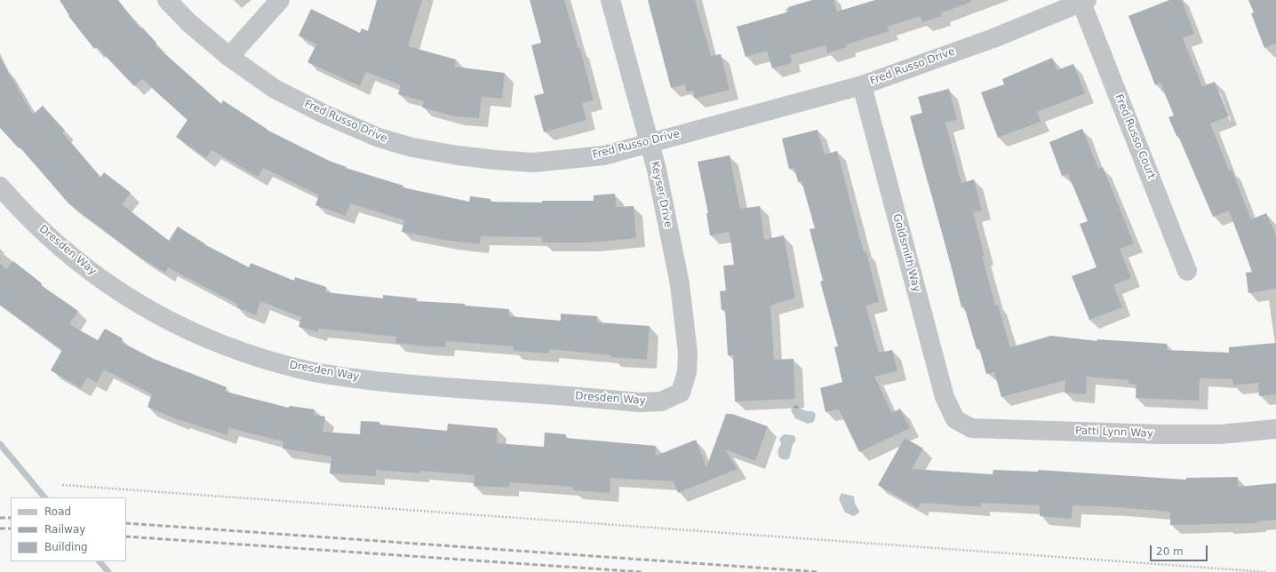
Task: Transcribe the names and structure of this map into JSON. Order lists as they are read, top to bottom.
{
  "streets": {
    "street": [
      "Fred Russo Drive",
      "Fred Russo Court",
      "Keyser Drive",
      "Dresden Way",
      "Goldsmith Way",
      "Patti Lynn Way"
    ]
  },
  "crossings": [
    ["Fred Russo Drive", "Fred Russo Court"],
    ["Fred Russo Drive", "Keyser Drive"],
    ["Fred Russo Drive", "Goldsmith Way"],
    ["Keyser Drive", "Dresden Way"],
    ["Goldsmith Way", "Patti Lynn Way"]
  ],
  "legend": ["Road", "Railway", "Building"],
  "scale_bar": "20 m"
}
